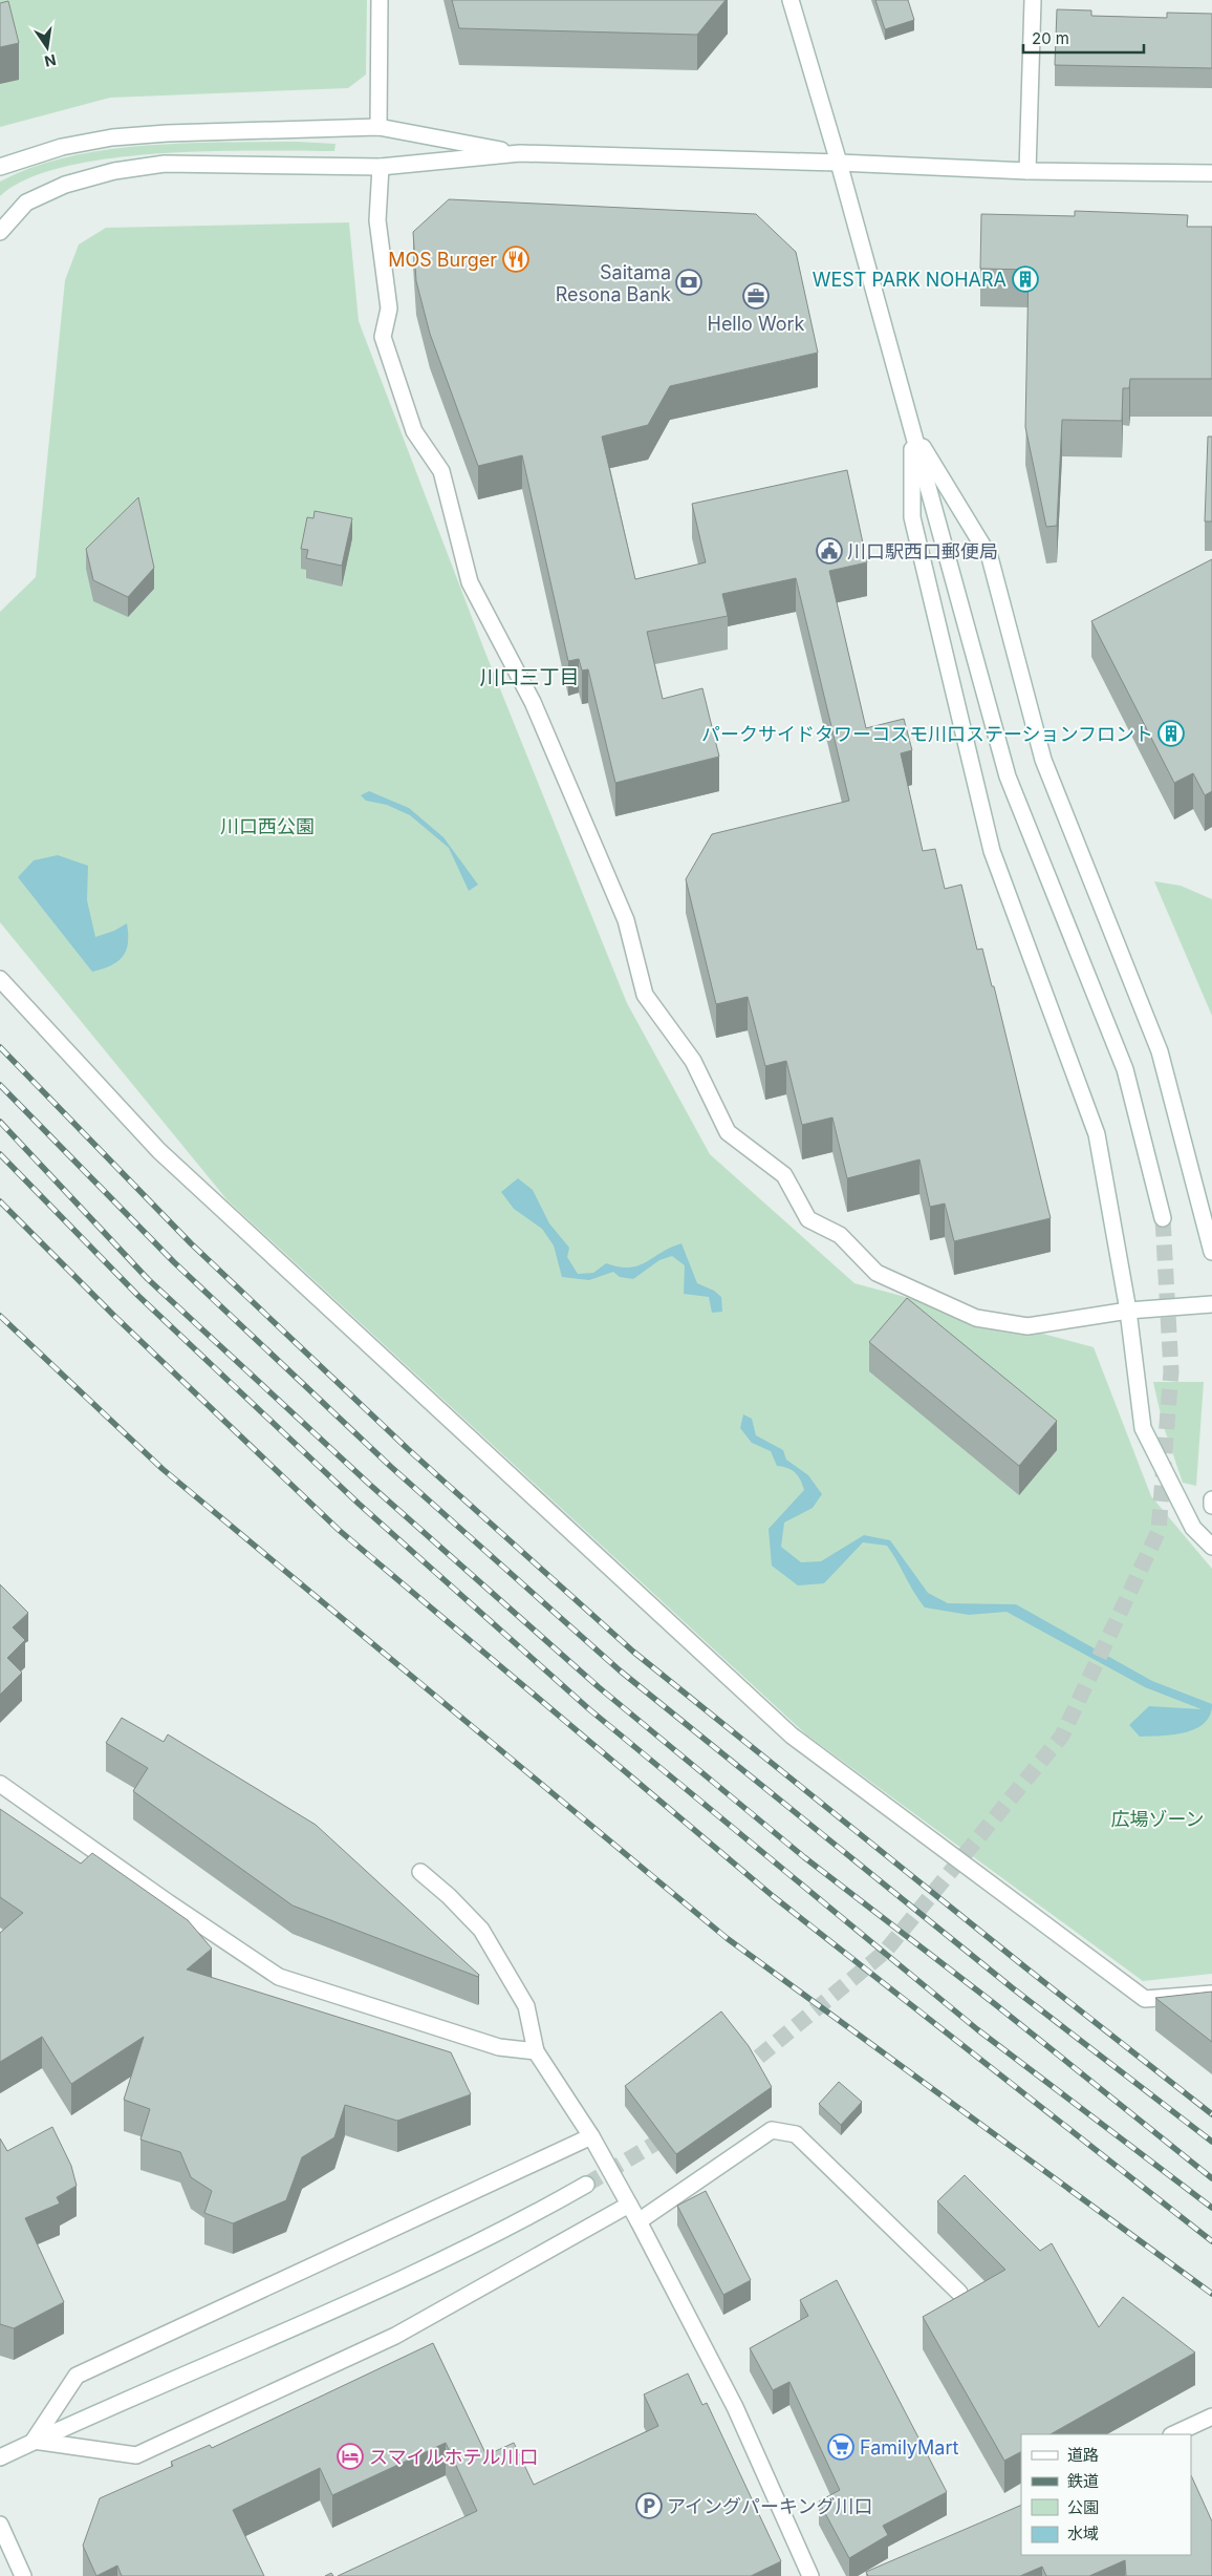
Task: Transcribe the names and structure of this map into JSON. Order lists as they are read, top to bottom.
{
  "districts": ["川口三丁目"],
  "parks": ["川口西公園", "広場ゾーン"],
  "places": {
    "restaurant": ["MOS Burger"],
    "building": ["WEST PARK NOHARA", "パークサイドタワーコスモ川口ステーションフロント"],
    "bank": ["Saitama Resona Bank"],
    "office": ["Hello Work"],
    "public building": ["川口駅西口郵便局"],
    "supermarket": ["FamilyMart"],
    "hotel": ["スマイルホテル川口"],
    "parking": ["アイングパーキング川口"]
  },
  "legend": [
    "道路",
    "鉄道",
    "公園",
    "水域"
  ],
  "scale_bar": "20 m",
  "north": "bottom"
}
